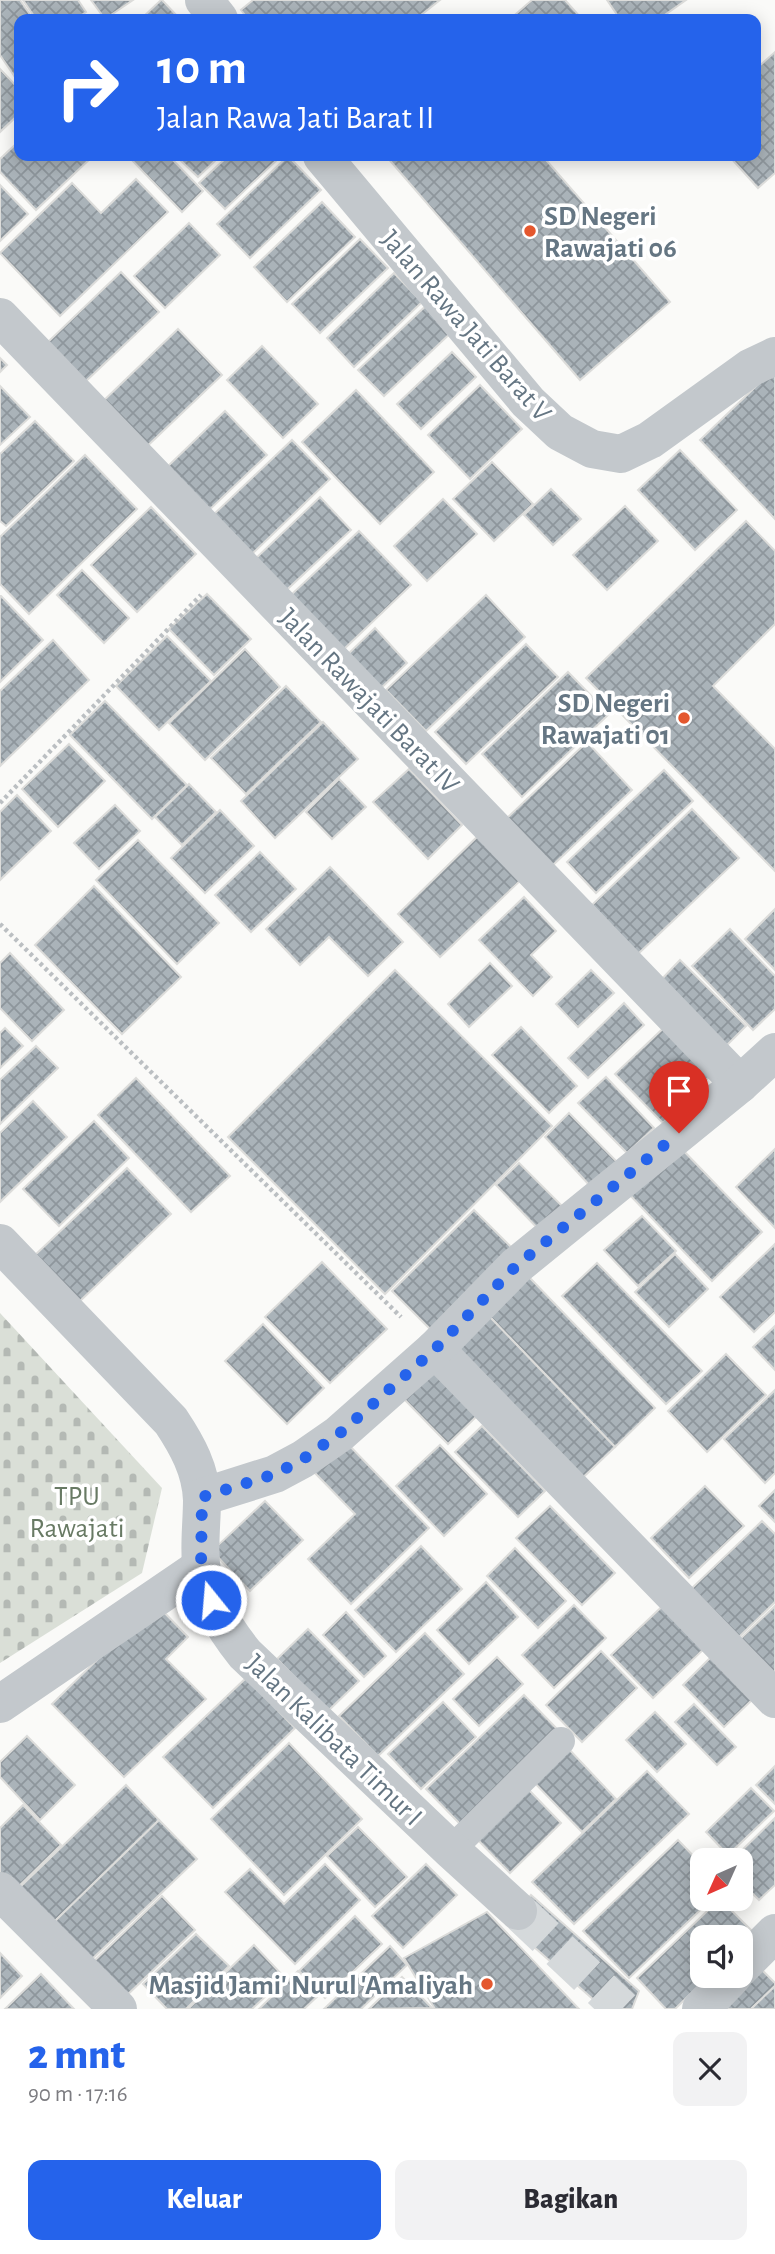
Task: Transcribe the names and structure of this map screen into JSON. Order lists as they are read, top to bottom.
{
  "streets": {
    "street": ["Jalan Rawa Jati Barat V", "Jalan Rawajati Barat IV", "Jalan Kalibata Timur I"]
  },
  "parks": ["TPU Rawajati"],
  "places": ["SD Negeri Rawajati 06", "SD Negeri Rawajati 01", "Masjid Jami' Nurul 'Amaliyah"],
  "north": "bottom left",
  "page": {
    "turn": ["10 m", "Jalan Rawa Jati Barat II"],
    "heading": ["2 mnt", "90 m · 17:16"],
    "buttons": ["Keluar", "Bagikan"]
  }
}
